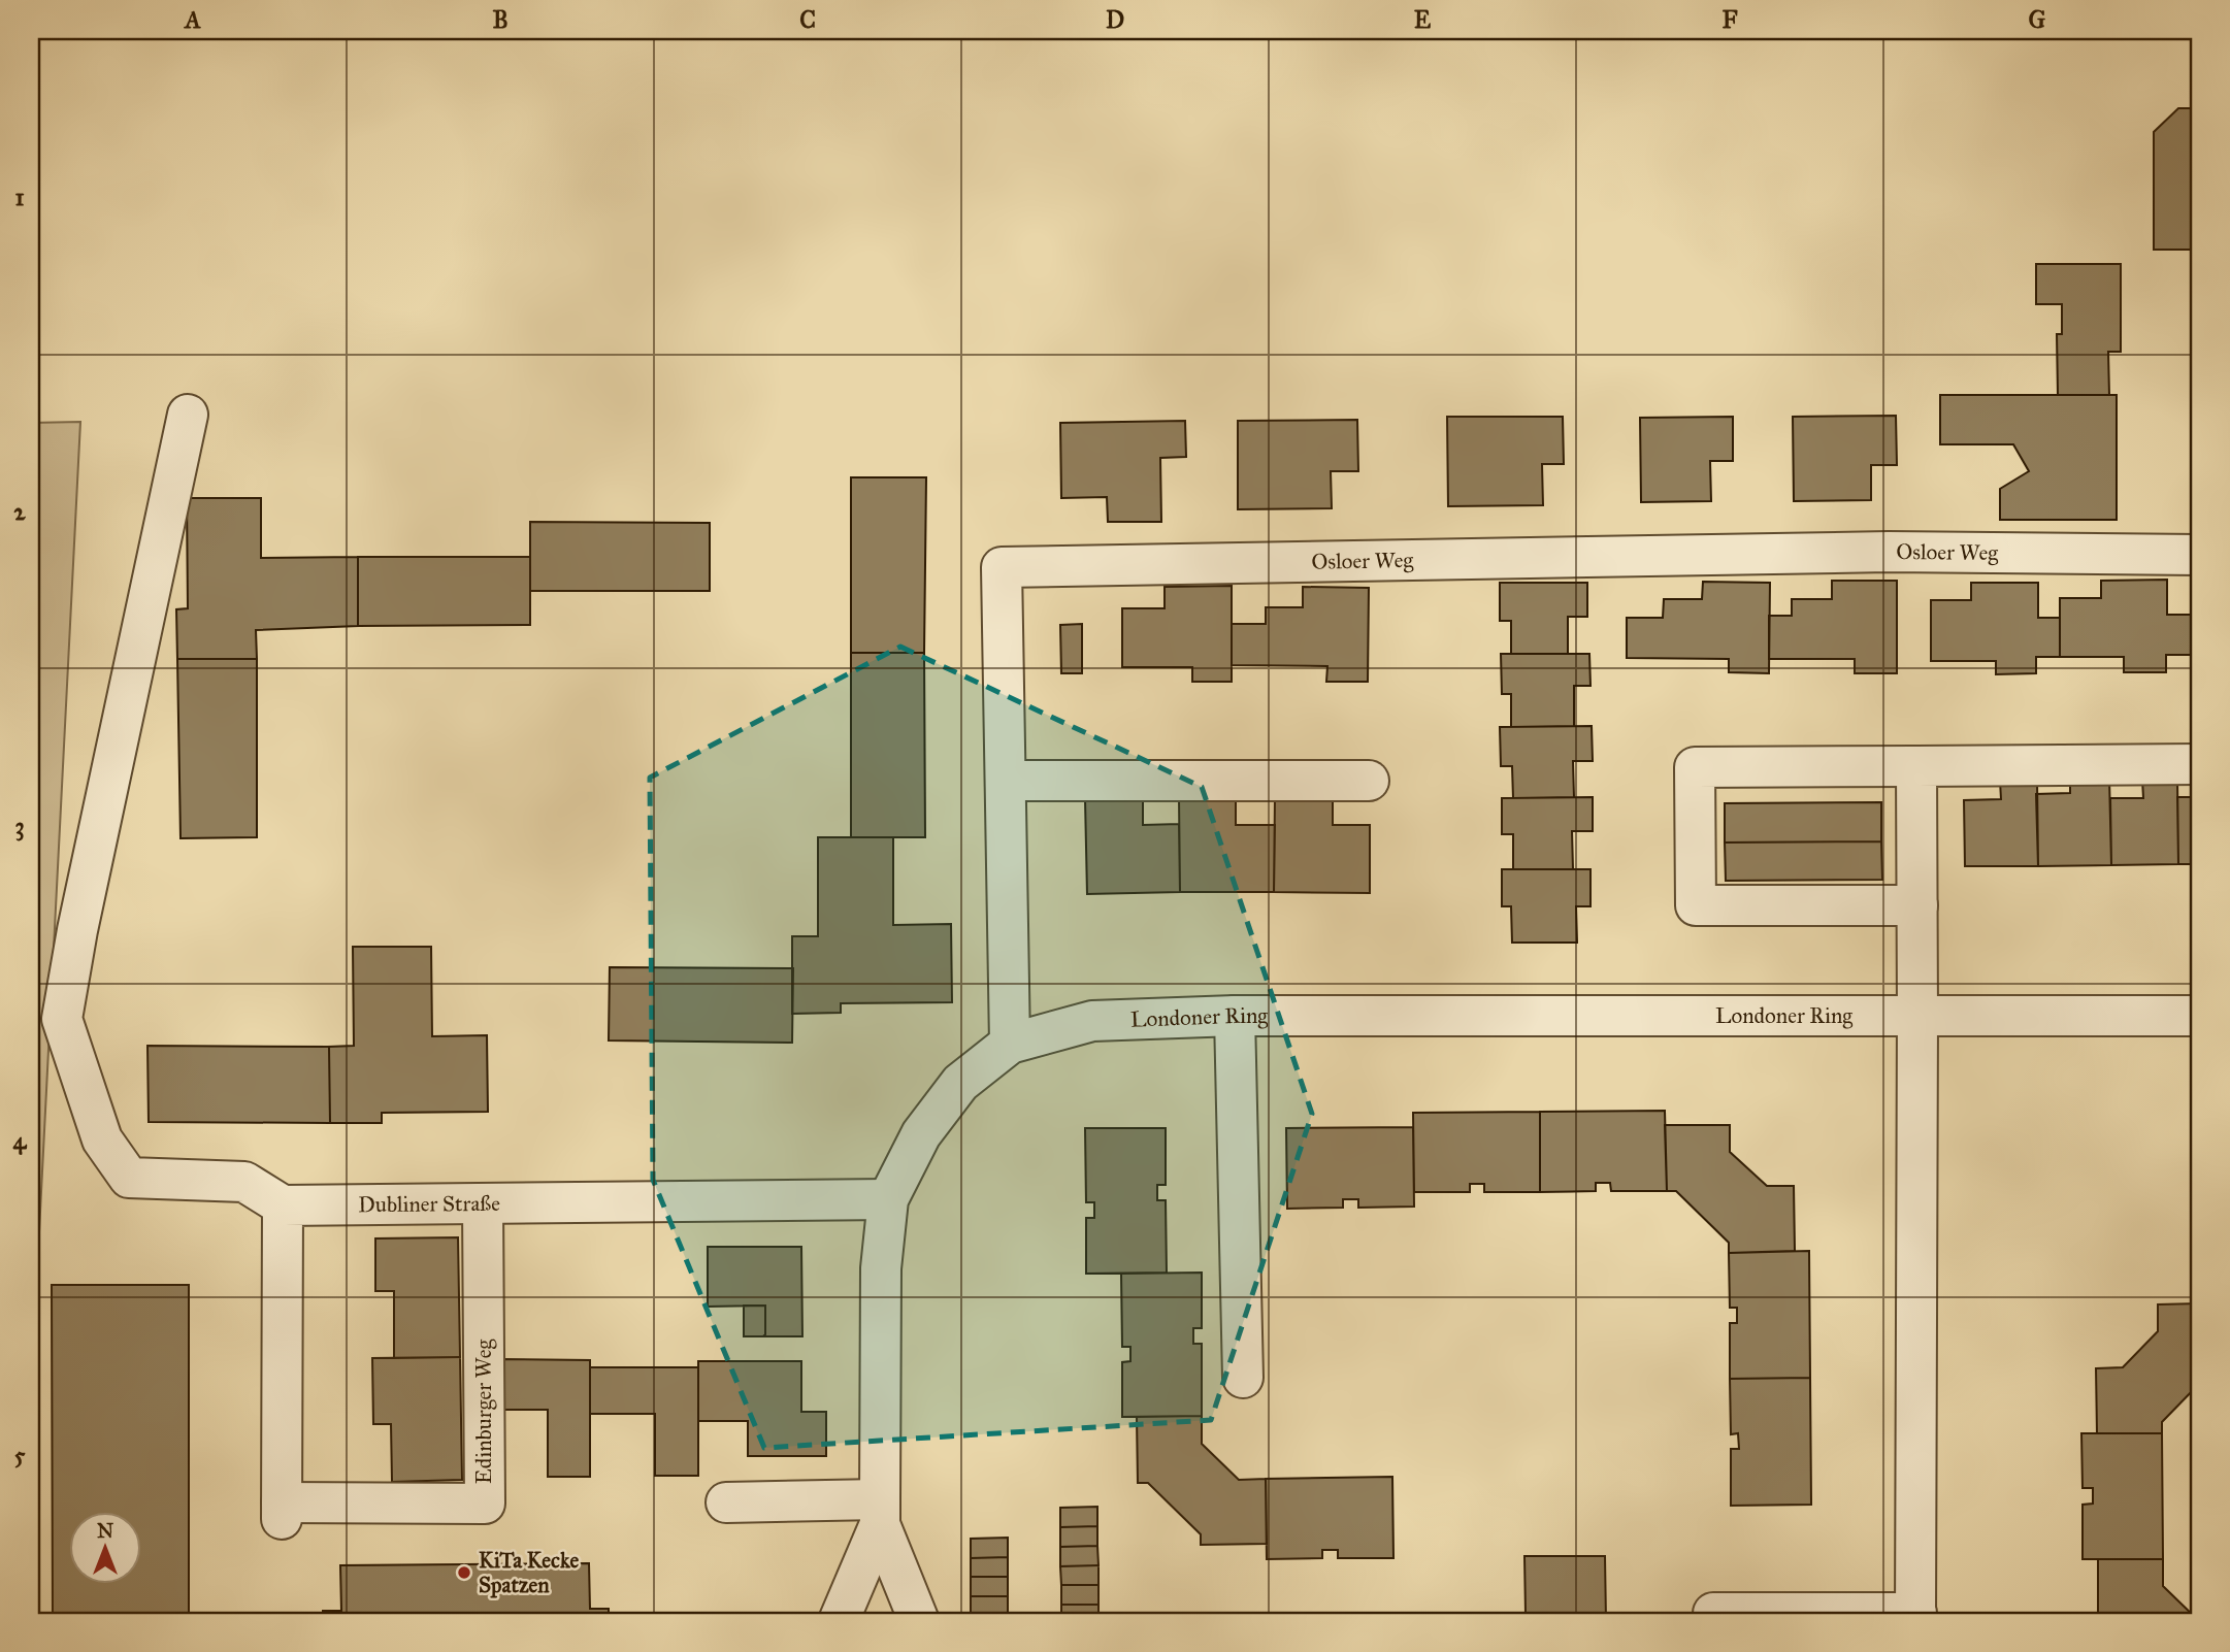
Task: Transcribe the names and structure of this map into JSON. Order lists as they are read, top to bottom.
{
  "streets": {
    "street": [
      "Osloer Weg",
      "Londoner Ring",
      "Dubliner Straße",
      "Edinburger Weg"
    ]
  },
  "crossings": [
    ["Osloer Weg", "Londoner Ring"],
    ["Londoner Ring", "Dubliner Straße"],
    ["Dubliner Straße", "Edinburger Weg"]
  ],
  "places": ["KiTa Kecke Spatzen"],
  "north": "top",
  "grid": {
    "columns": [
      "A",
      "B",
      "C",
      "D",
      "E",
      "F",
      "G"
    ],
    "rows": [
      "1",
      "2",
      "3",
      "4",
      "5"
    ]
  }
}
